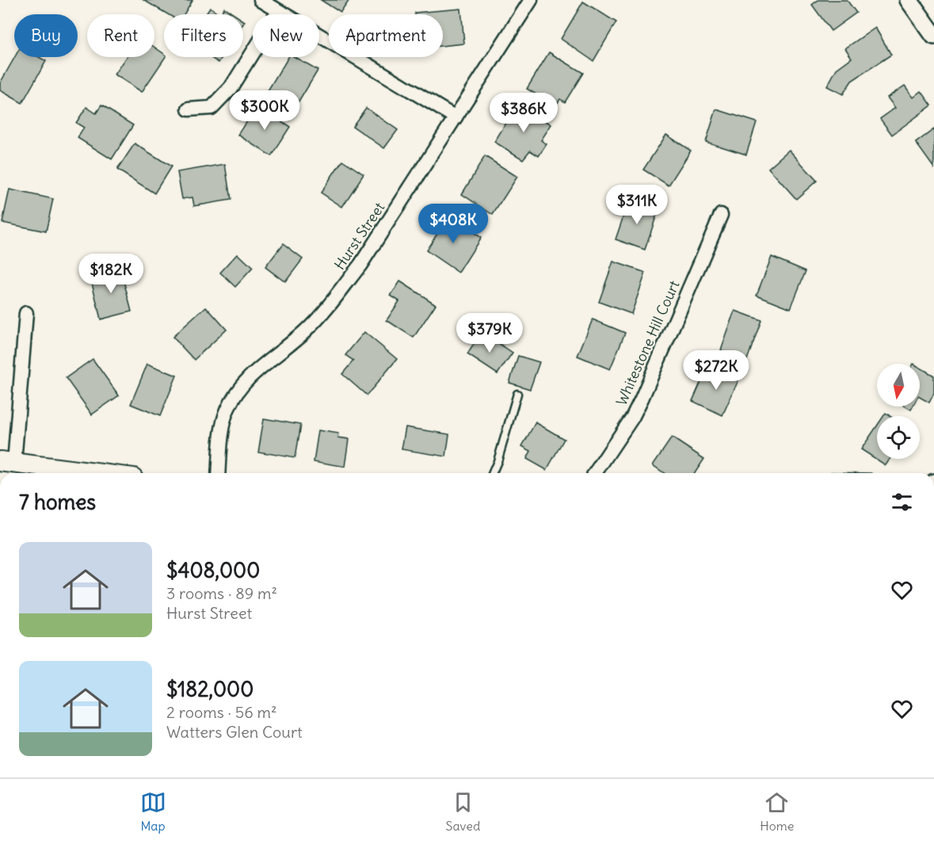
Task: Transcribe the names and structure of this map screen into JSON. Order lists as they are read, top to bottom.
{
  "streets": {
    "street": ["Hurst Street", "Whitestone Hill Court"]
  },
  "north": "bottom",
  "page": {
    "chip": [
      "Buy",
      "Rent",
      "Filters",
      "New",
      "Apartment"
    ],
    "price": [
      "$300K",
      "$386K",
      "$311K",
      "$408K",
      "$182K",
      "$379K",
      "$272K"
    ],
    "heading": "7 homes",
    "list": [
      {
        "name": "$408,000",
        "note": "3 rooms · 89 m² · Hurst Street"
      },
      {
        "name": "$182,000",
        "note": "2 rooms · 56 m² · Watters Glen Court"
      }
    ],
    "tabs": ["Map", "Saved", "Home"]
  }
}
